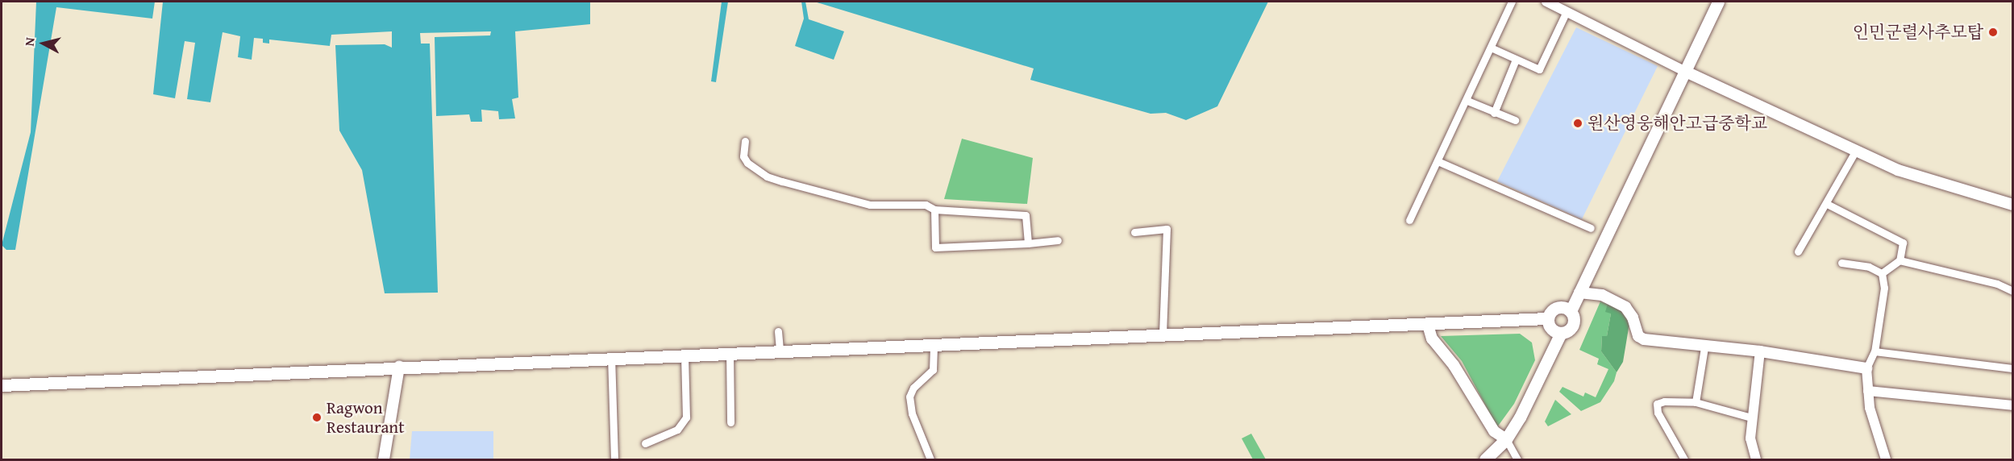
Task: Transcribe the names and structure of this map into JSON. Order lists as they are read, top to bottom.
{
  "places": ["인민군렬사추모탑", "원산영웅해안고급중학교", "Ragwon Restaurant"],
  "north": "left"
}
